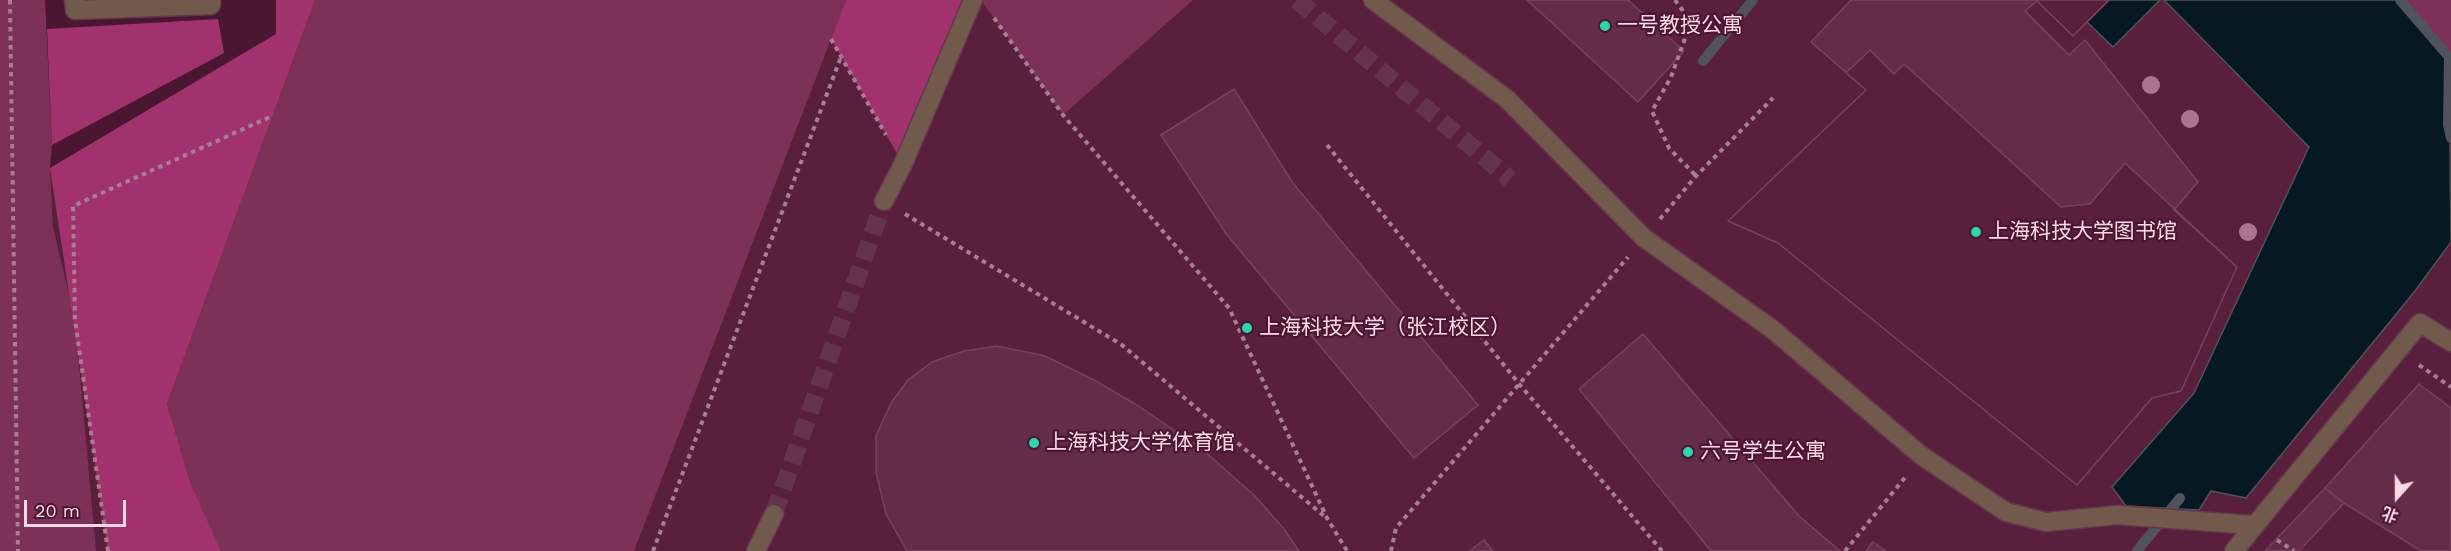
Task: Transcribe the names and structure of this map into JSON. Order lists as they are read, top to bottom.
{
  "places": [
    "一号教授公寓",
    "上海科技大学图书馆",
    "上海科技大学（张江校区）",
    "上海科技大学体育馆",
    "六号学生公寓"
  ],
  "scale_bar": "20 m",
  "north": "bottom"
}
